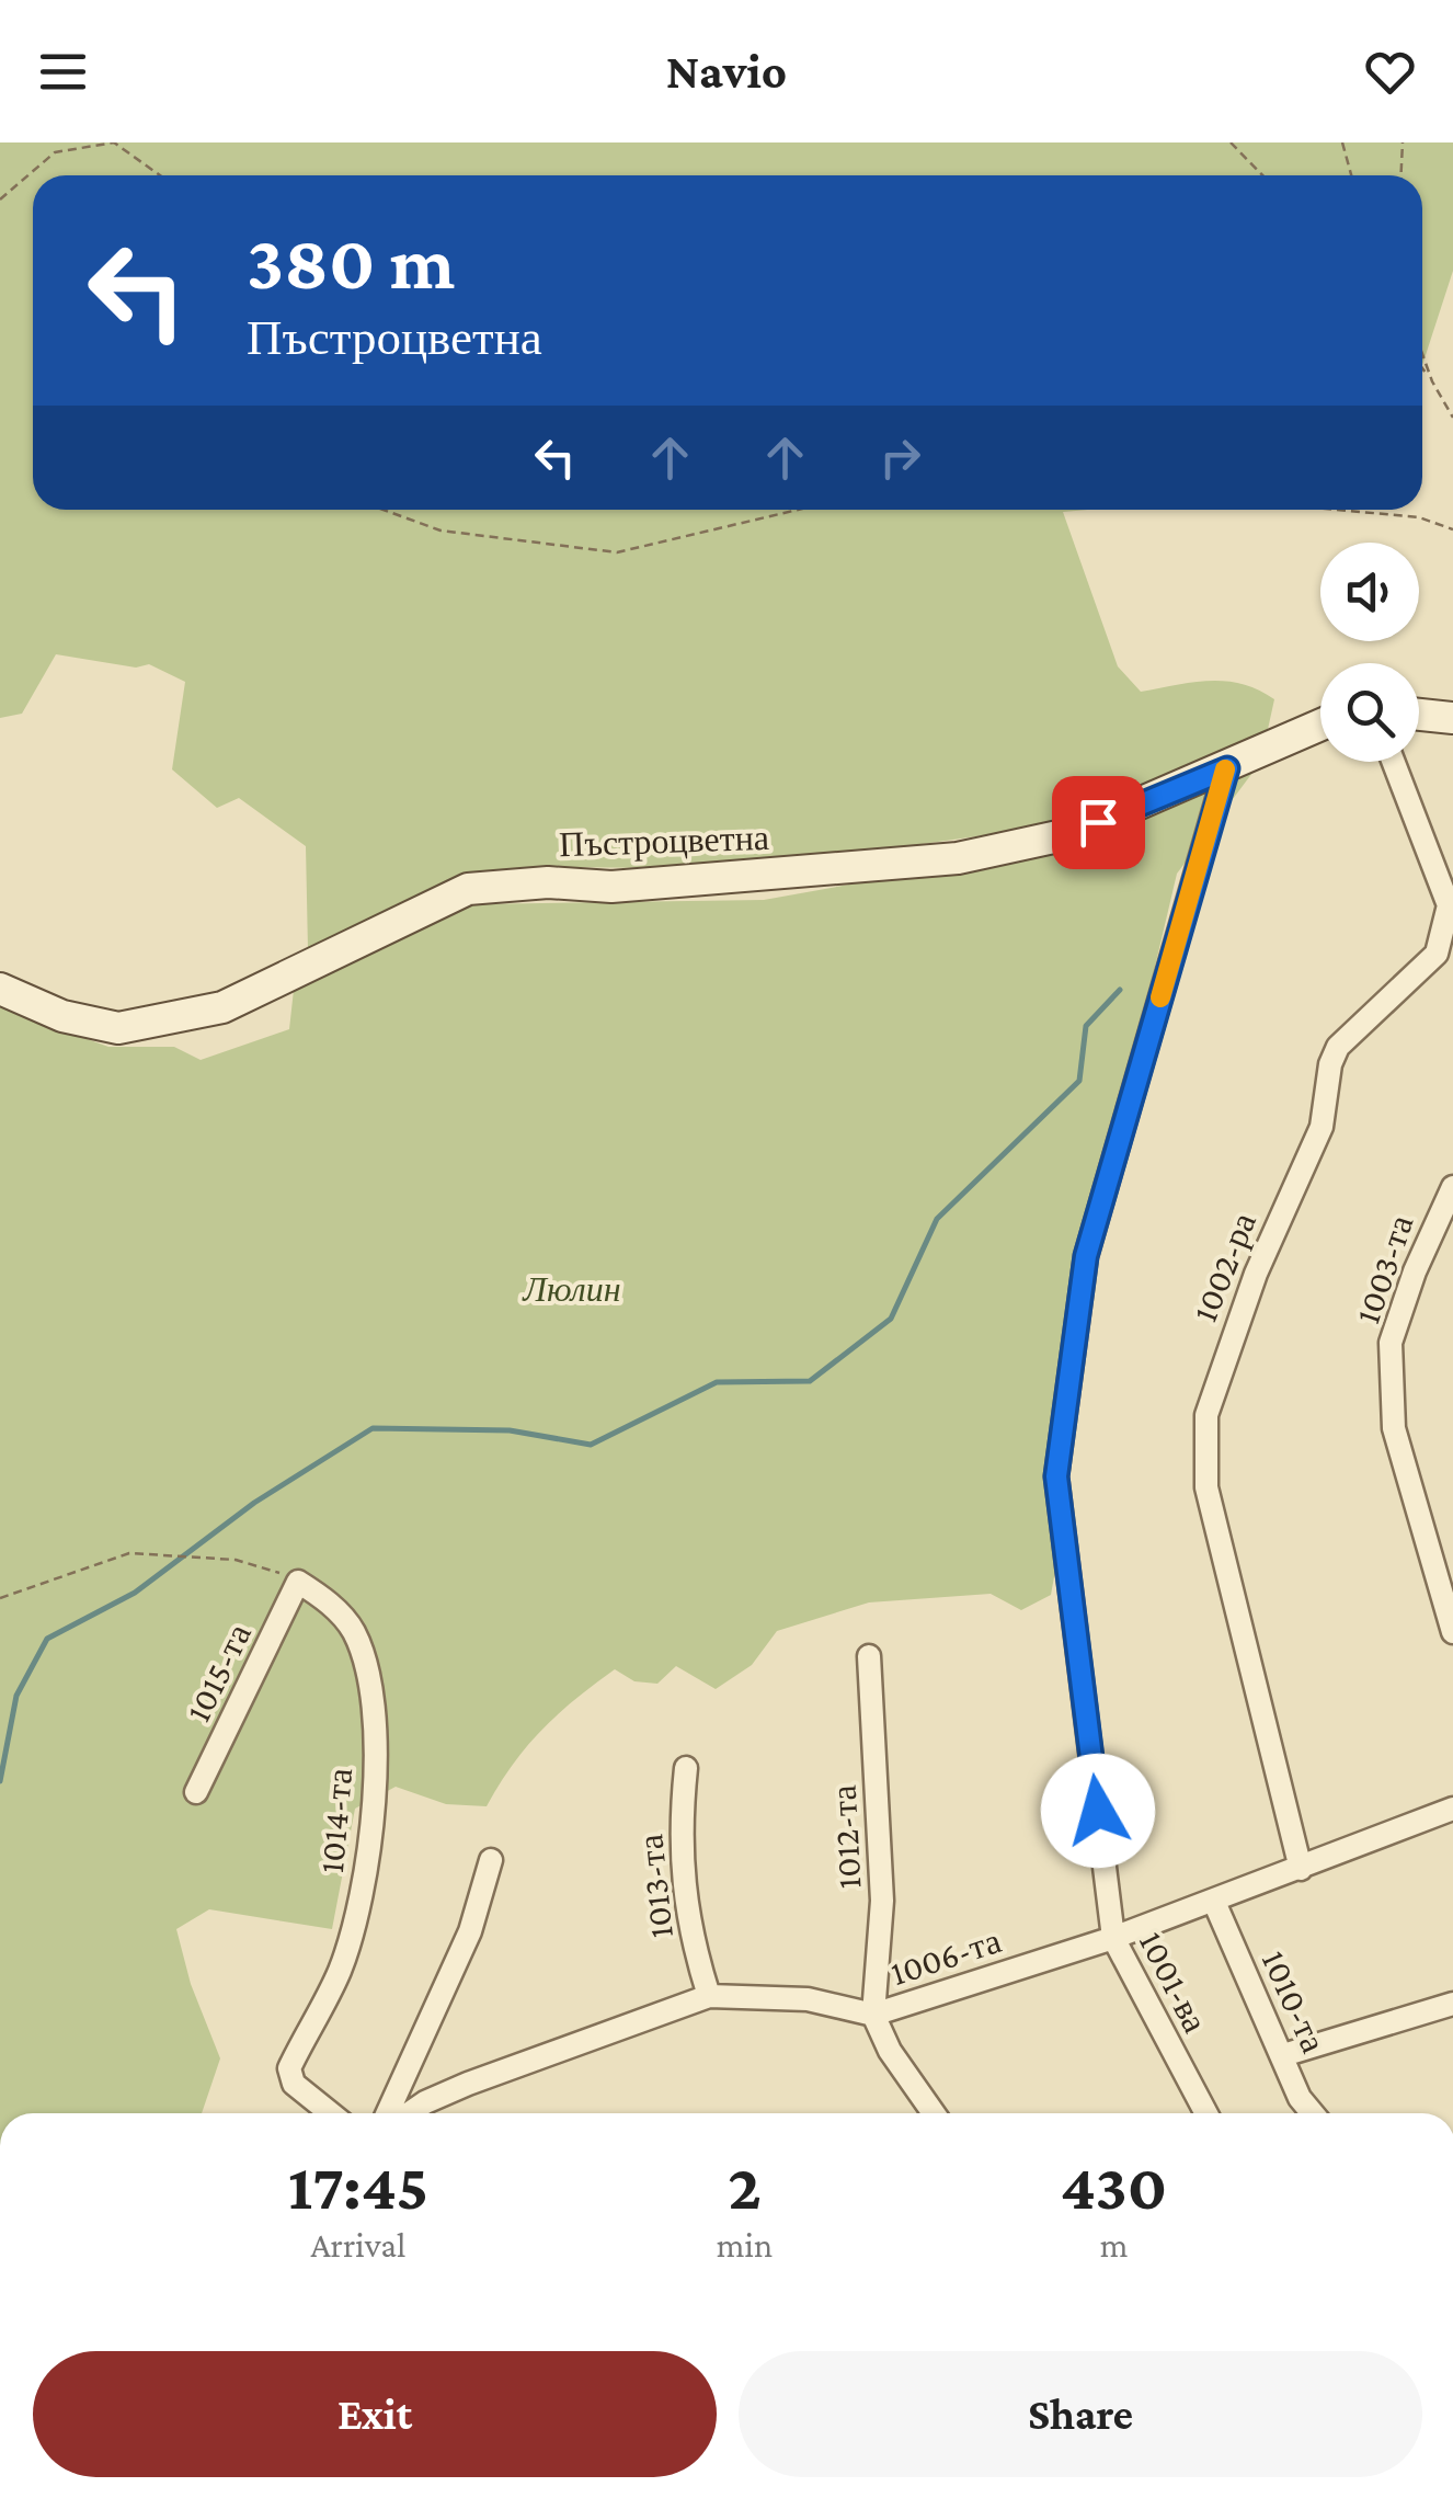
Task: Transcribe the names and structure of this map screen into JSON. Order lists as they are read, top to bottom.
{
  "streets": {
    "street": [
      "Пъстроцветна",
      "1002-ра",
      "1003-та",
      "1015-та",
      "1014-та",
      "1012-та",
      "1013-та",
      "1006-та",
      "1001-ва",
      "1010-та"
    ]
  },
  "crossings": [
    ["Пъстроцветна", "1001-ва"],
    ["1002-ра", "1006-та"],
    ["1015-та", "1014-та"],
    ["1012-та", "1006-та"],
    ["1013-та", "1006-та"],
    ["1006-та", "1001-ва"],
    ["1006-та", "1010-та"]
  ],
  "parks": ["Люлин"],
  "page": {
    "header": "Navio",
    "turn": ["380 m", "Пъстроцветна"],
    "eta": [
      "17:45",
      "Arrival",
      "2",
      "min",
      "430",
      "m"
    ],
    "buttons": ["Exit", "Share"]
  }
}
